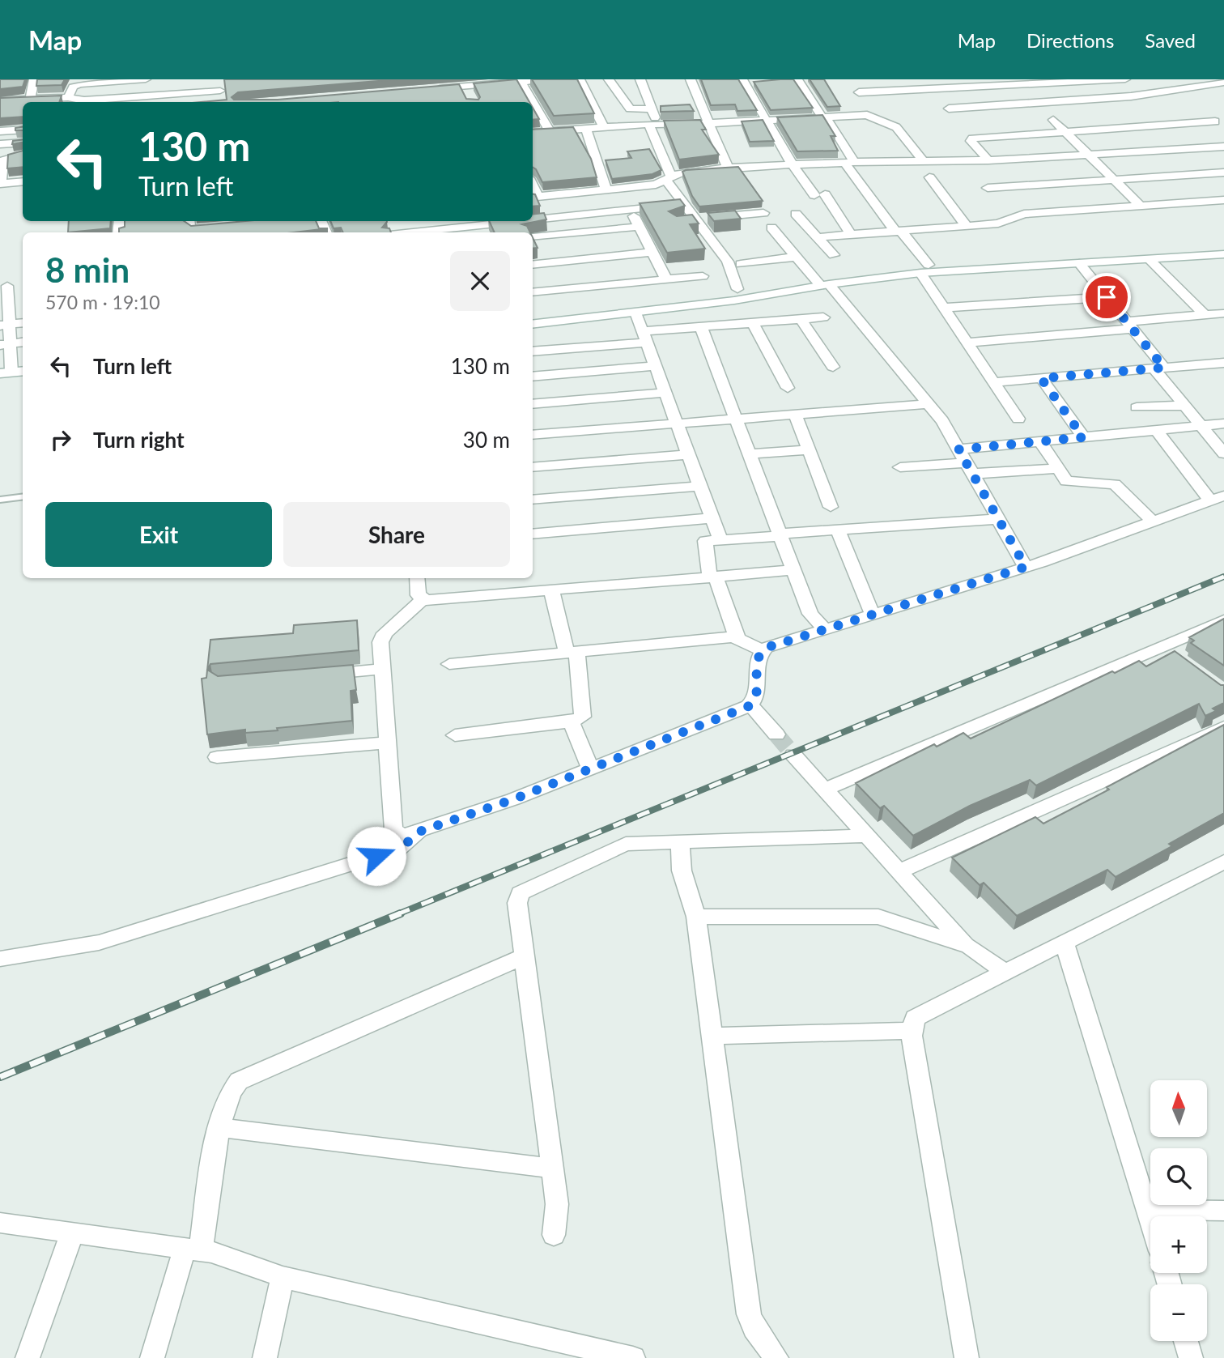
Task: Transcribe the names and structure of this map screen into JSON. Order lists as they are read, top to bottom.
{
  "north": "top",
  "page": {
    "header": "Map",
    "nav": ["Map", "Directions", "Saved"],
    "turn": ["130 m", "Turn left"],
    "heading": ["8 min", "570 m · 19:10"],
    "list": [
      {
        "name": "Turn left",
        "value": "130 m"
      },
      {
        "name": "Turn right",
        "value": "30 m"
      }
    ],
    "buttons": ["Exit", "Share"],
    "map_buttons": ["+", "−"]
  }
}
